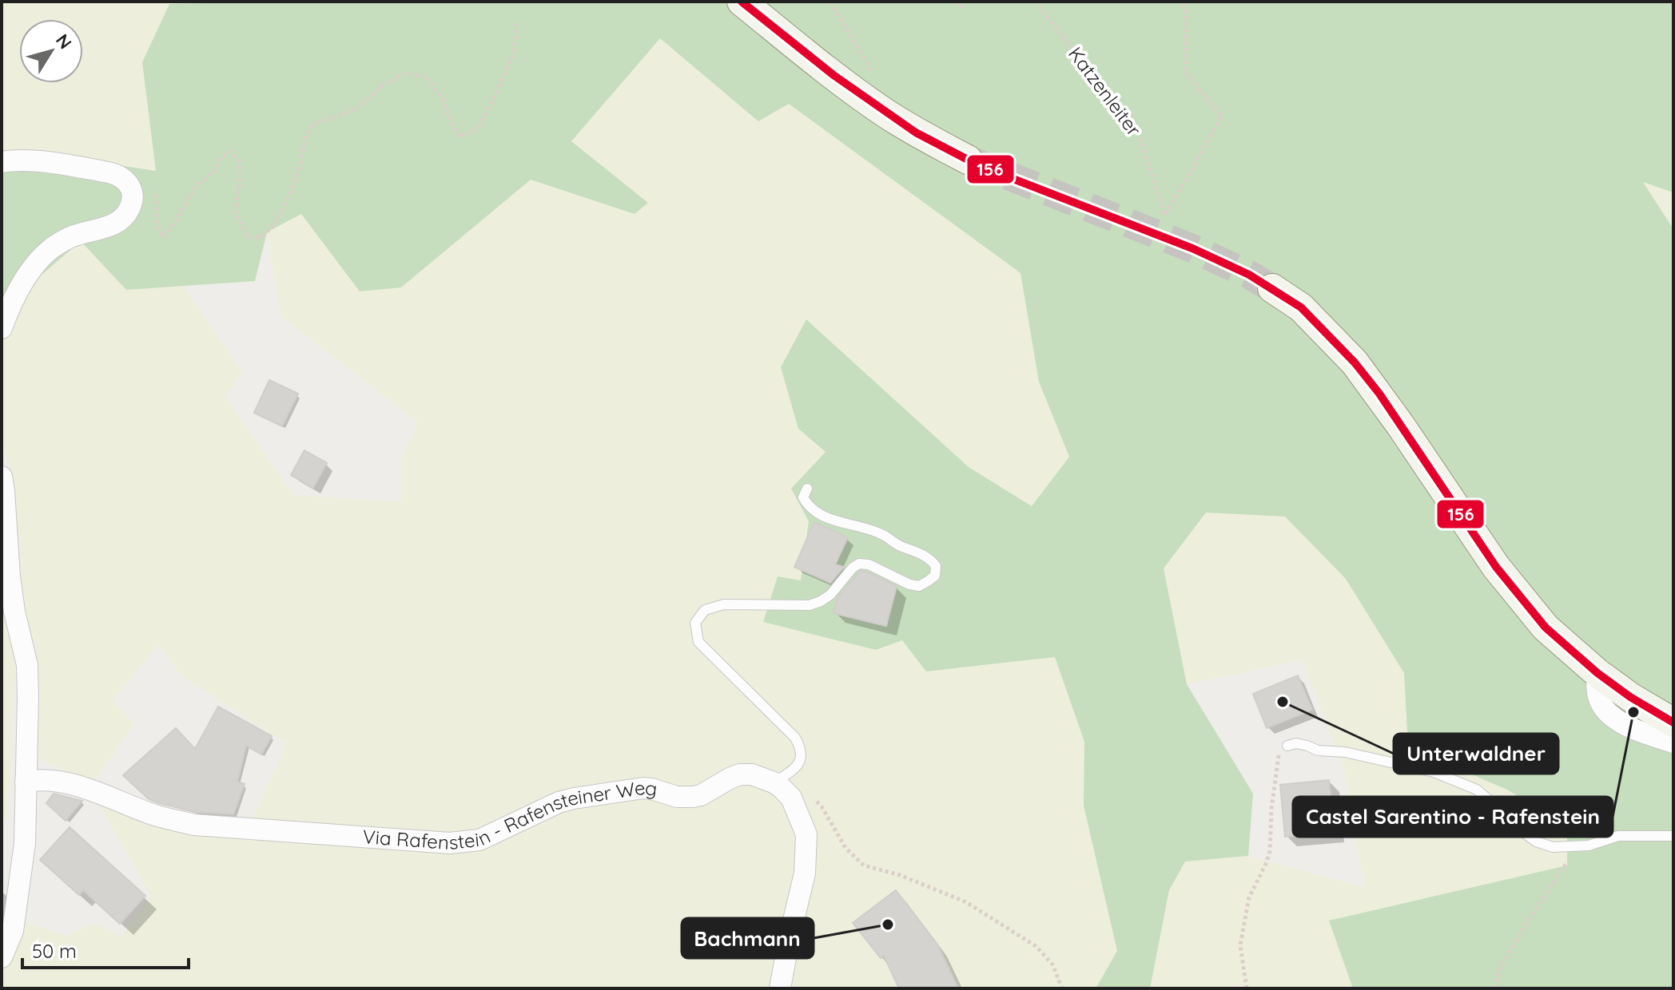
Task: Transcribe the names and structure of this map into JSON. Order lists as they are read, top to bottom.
{
  "streets": {
    "street": ["Via Rafenstein - Rafensteiner Weg"],
    "path": ["Katzenleiter"]
  },
  "places": ["Unterwaldner", "Castel Sarentino - Rafenstein", "Bachmann"],
  "lines": ["transit line 156"],
  "scale_bar": "50 m",
  "north": "top right"
}
